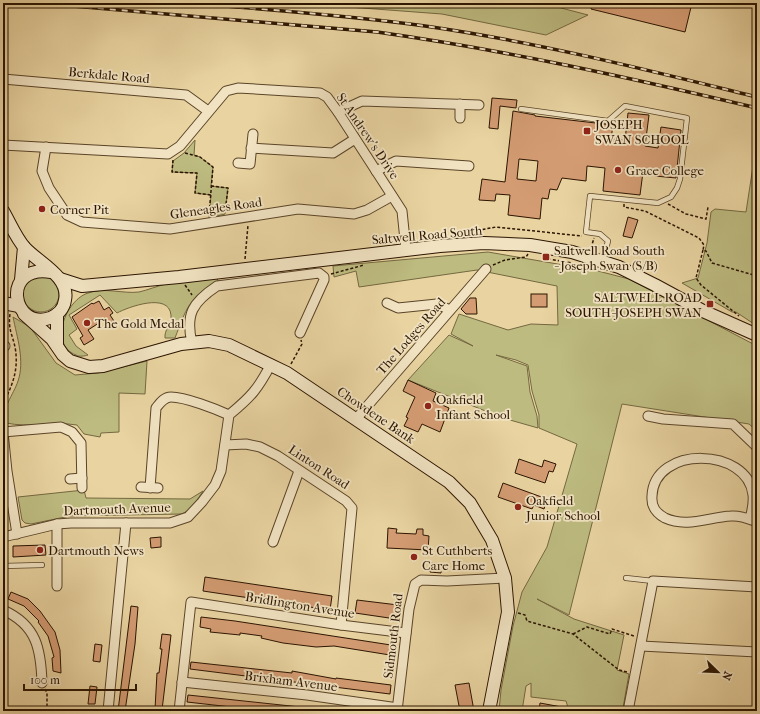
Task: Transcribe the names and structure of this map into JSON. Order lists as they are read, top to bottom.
{
  "streets": {
    "street": [
      "Berkdale Road",
      "St Andrew's Drive",
      "Gleneagles Road",
      "Saltwell Road South",
      "The Lodges Road",
      "Chowdene Bank",
      "Linton Road",
      "Dartmouth Avenue",
      "Bridlington Avenue",
      "Sidmouth Road",
      "Brixham Avenue"
    ]
  },
  "crossings": [
    ["Berkdale Road", "St Andrew's Drive"],
    ["St Andrew's Drive", "Gleneagles Road"],
    ["St Andrew's Drive", "Saltwell Road South"],
    ["Saltwell Road South", "Chowdene Bank"],
    ["The Lodges Road", "Chowdene Bank"],
    ["Chowdene Bank", "Sidmouth Road"],
    ["Linton Road", "Dartmouth Avenue"],
    ["Linton Road", "Bridlington Avenue"],
    ["Bridlington Avenue", "Sidmouth Road"],
    ["Bridlington Avenue", "Brixham Avenue"],
    ["Sidmouth Road", "Brixham Avenue"]
  ],
  "places": {
    "transit": ["JOSEPH SWAN SCHOOL", "Saltwell Road South - Joseph Swan (S/B)", "SALTWELL ROAD SOUTH-JOSEPH SWAN"],
    "other": [
      "Grace College",
      "Corner Pit",
      "The Gold Medal",
      "Oakfield Infant School",
      "Oakfield Junior School",
      "Dartmouth News",
      "St Cuthberts Care Home"
    ]
  },
  "scale_bar": "100 m",
  "north": "bottom right"
}
